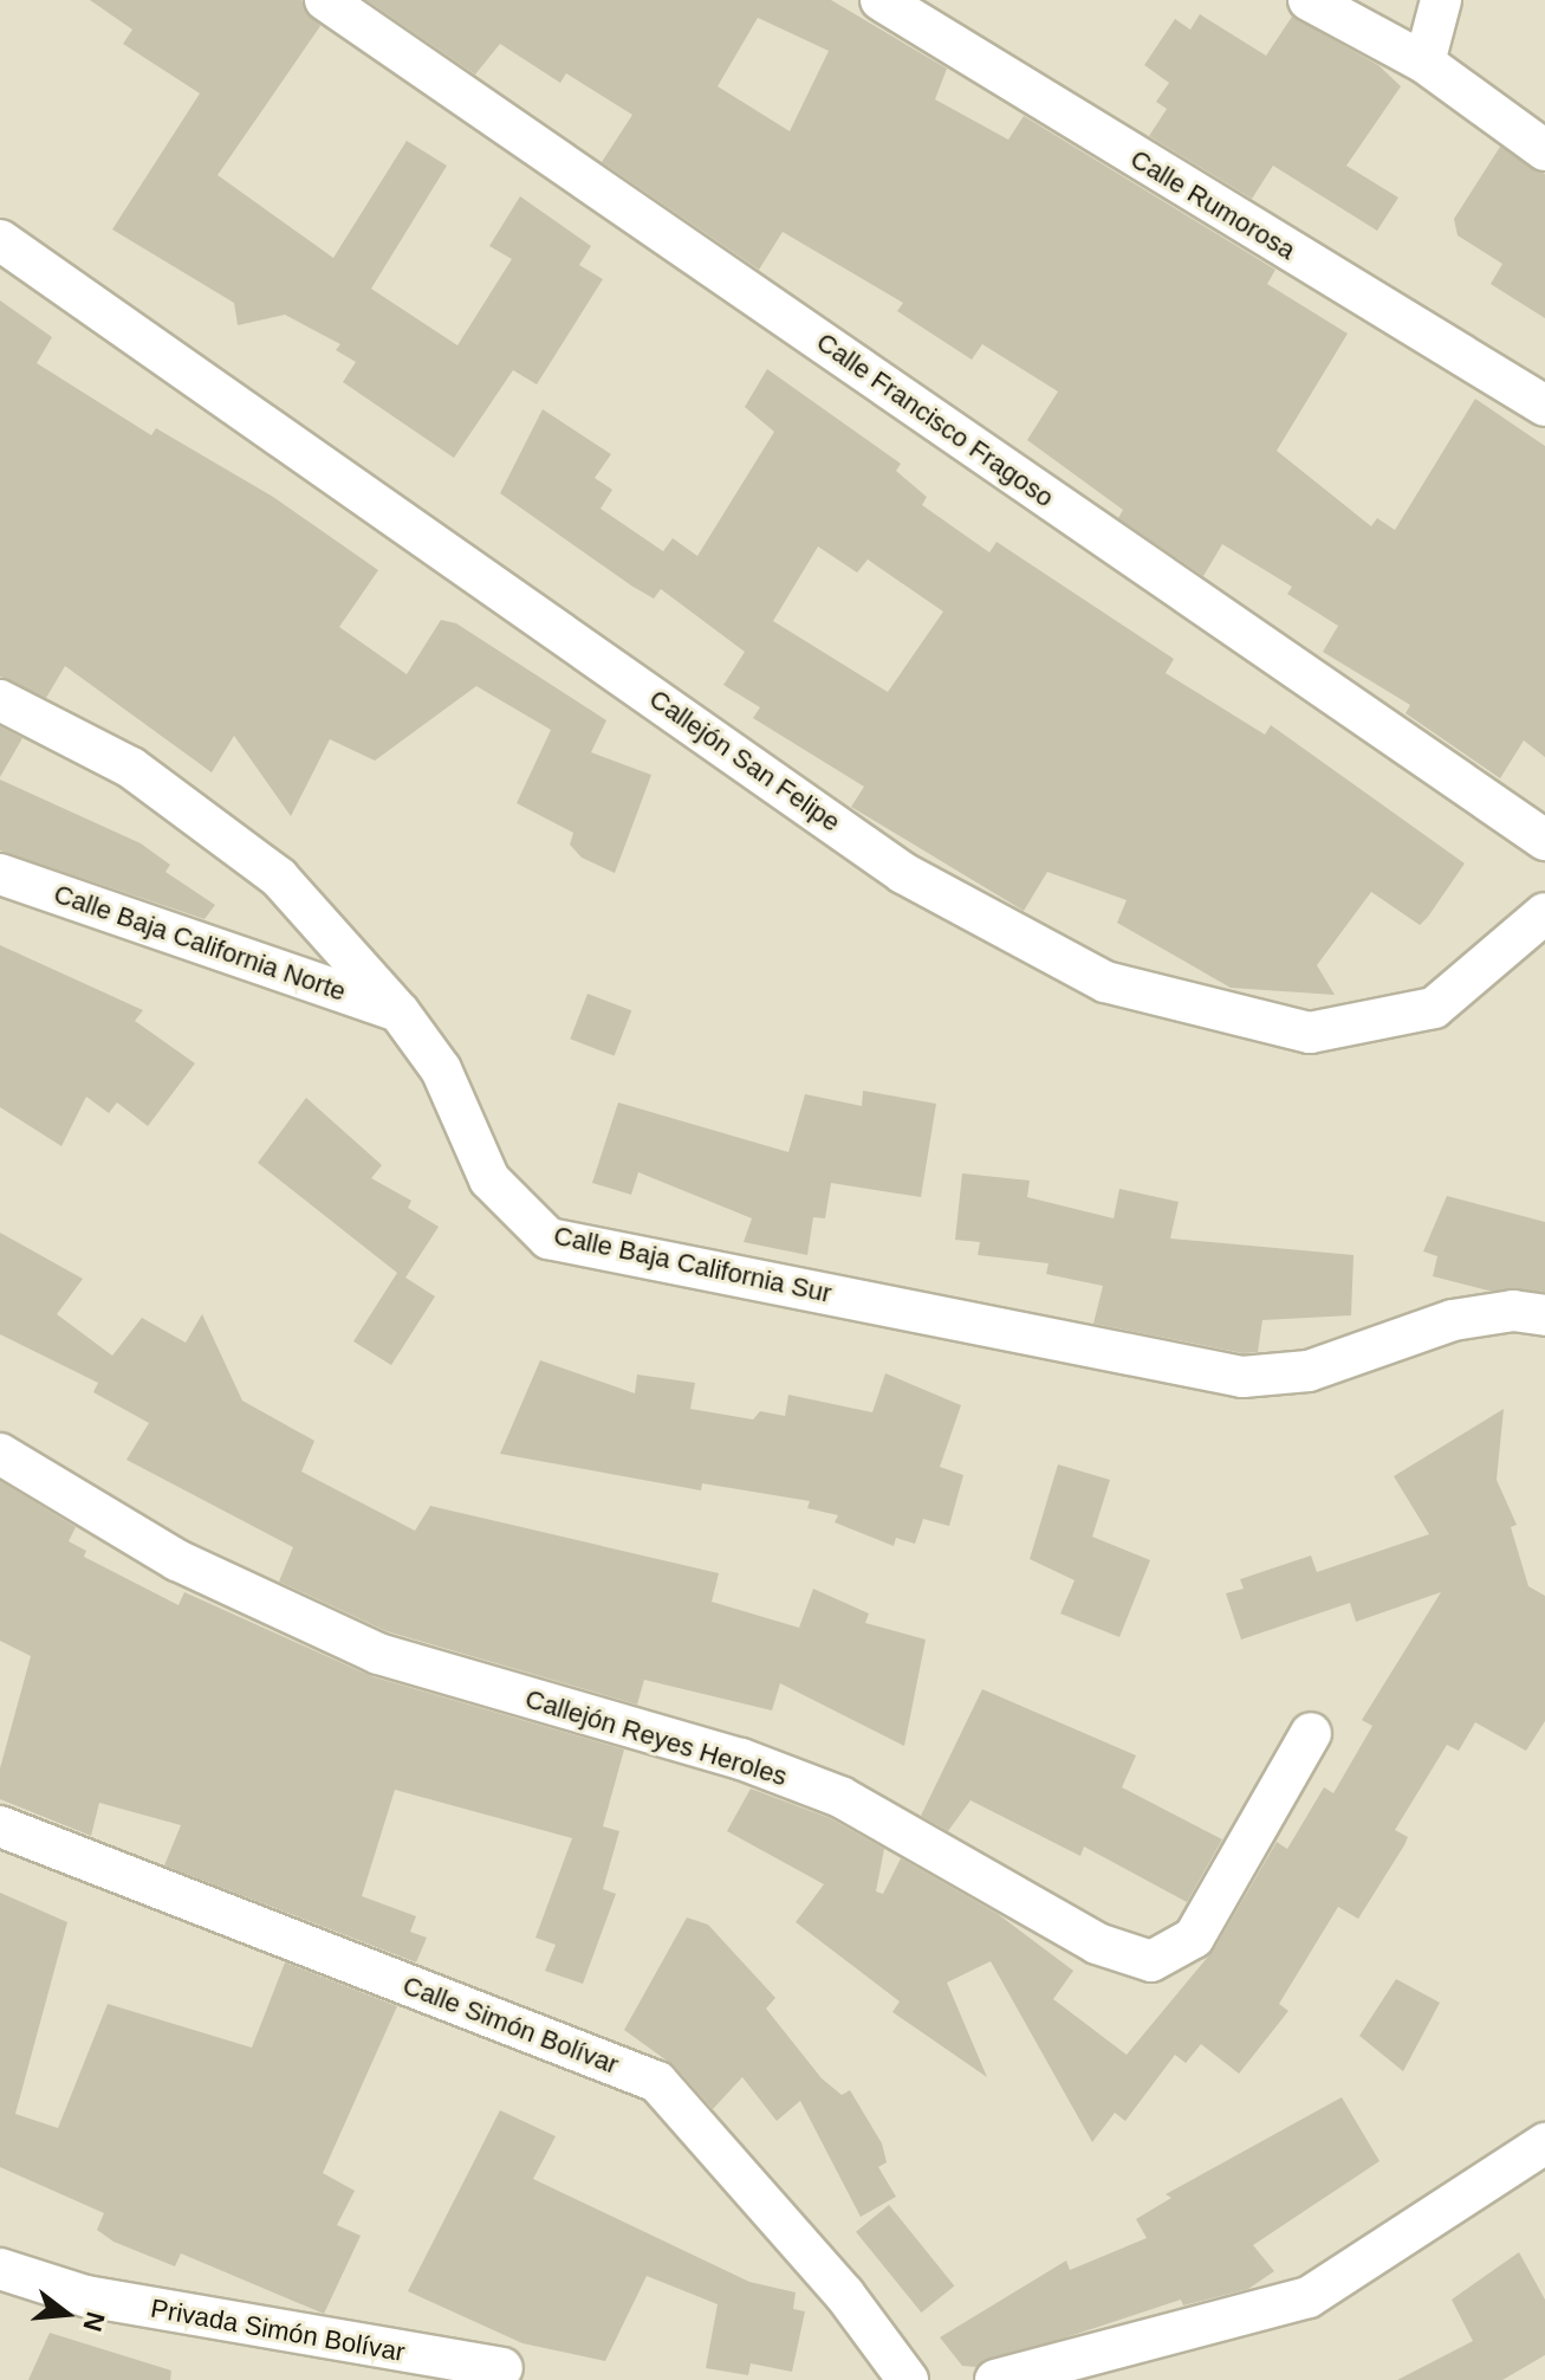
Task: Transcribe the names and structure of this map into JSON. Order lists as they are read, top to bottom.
{
  "streets": {
    "street": [
      "Calle Rumorosa",
      "Calle Francisco Fragoso",
      "Callejón San Felipe",
      "Calle Baja California Norte",
      "Calle Baja California Sur",
      "Callejón Reyes Heroles",
      "Calle Simón Bolívar",
      "Privada Simón Bolívar"
    ]
  },
  "crossings": [
    ["Calle Baja California Norte", "Calle Baja California Sur"]
  ],
  "north": "right"
}
